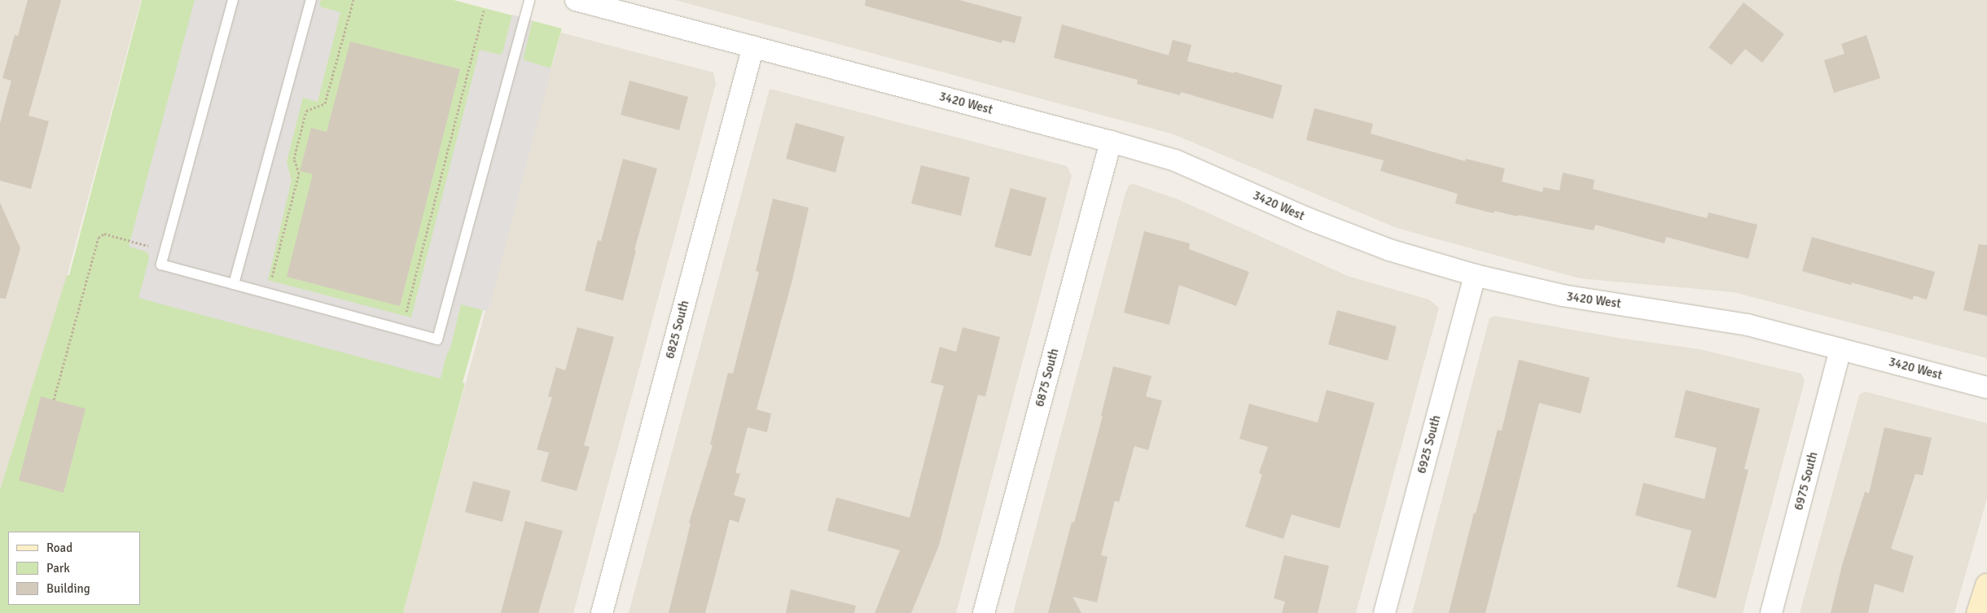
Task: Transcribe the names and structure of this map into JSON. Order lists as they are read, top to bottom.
{
  "streets": {
    "street": [
      "3420 West",
      "6825 South",
      "6875 South",
      "6925 South",
      "6975 South"
    ]
  },
  "crossings": [
    ["3420 West", "6825 South"],
    ["3420 West", "6875 South"],
    ["3420 West", "6925 South"],
    ["3420 West", "6975 South"]
  ],
  "legend": ["Road", "Park", "Building"]
}
